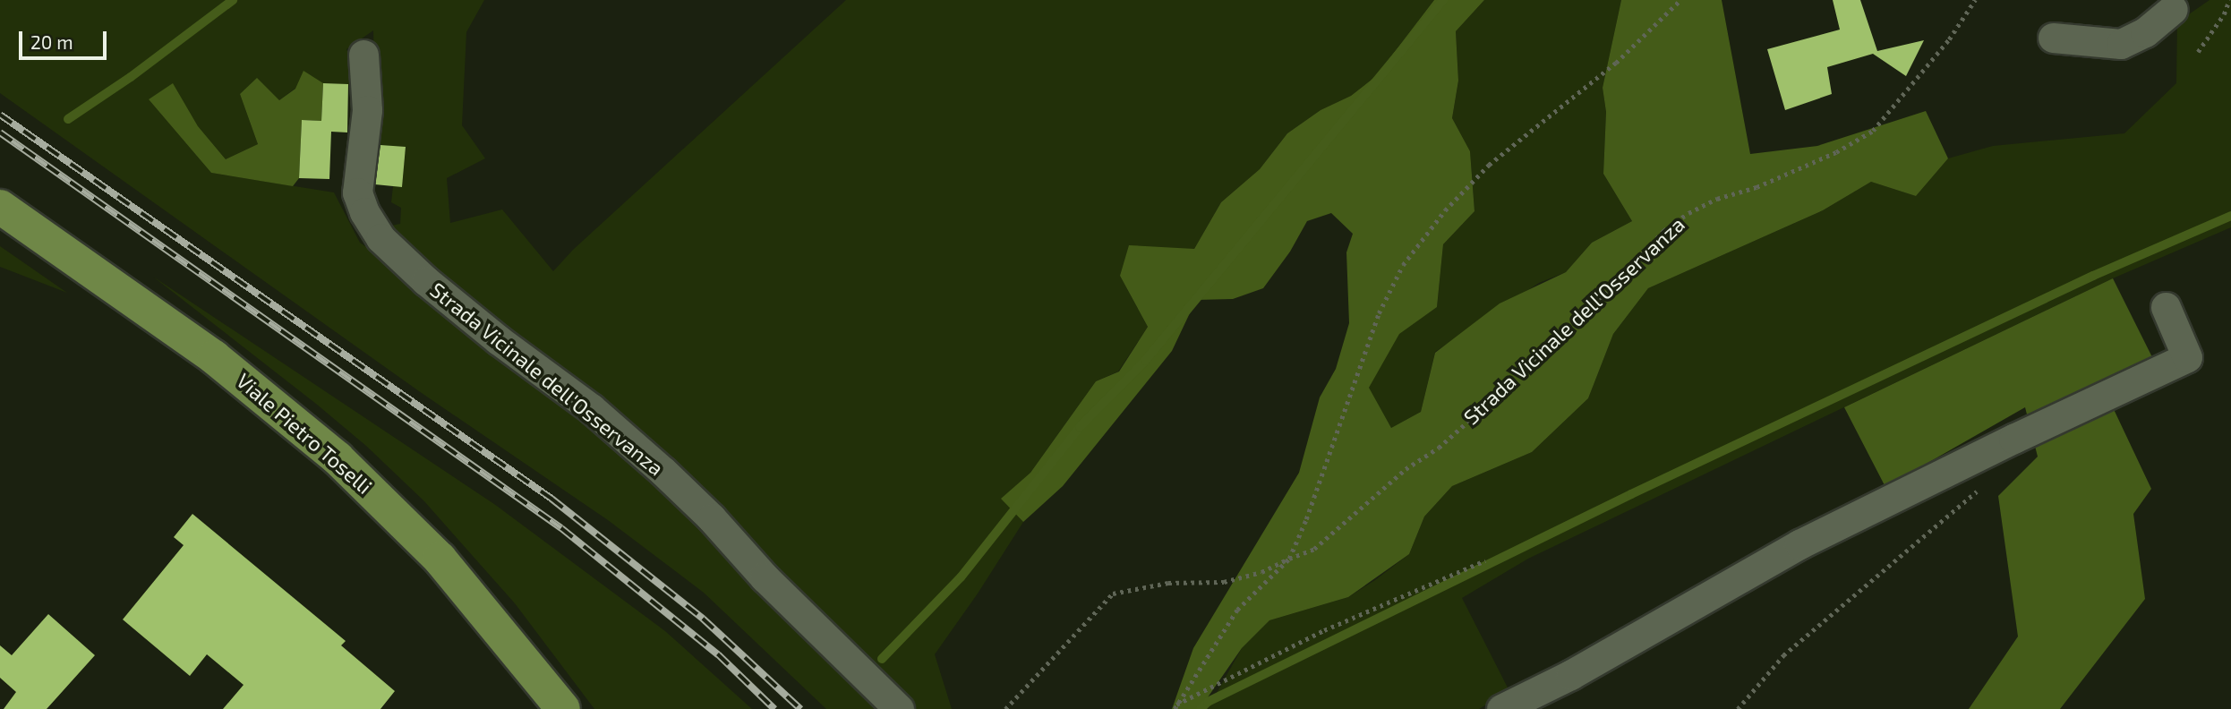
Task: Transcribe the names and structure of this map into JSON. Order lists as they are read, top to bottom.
{
  "streets": {
    "main road": ["Viale Pietro Toselli"],
    "lane": ["Strada Vicinale dell'Osservanza"]
  },
  "scale_bar": "20 m"
}
